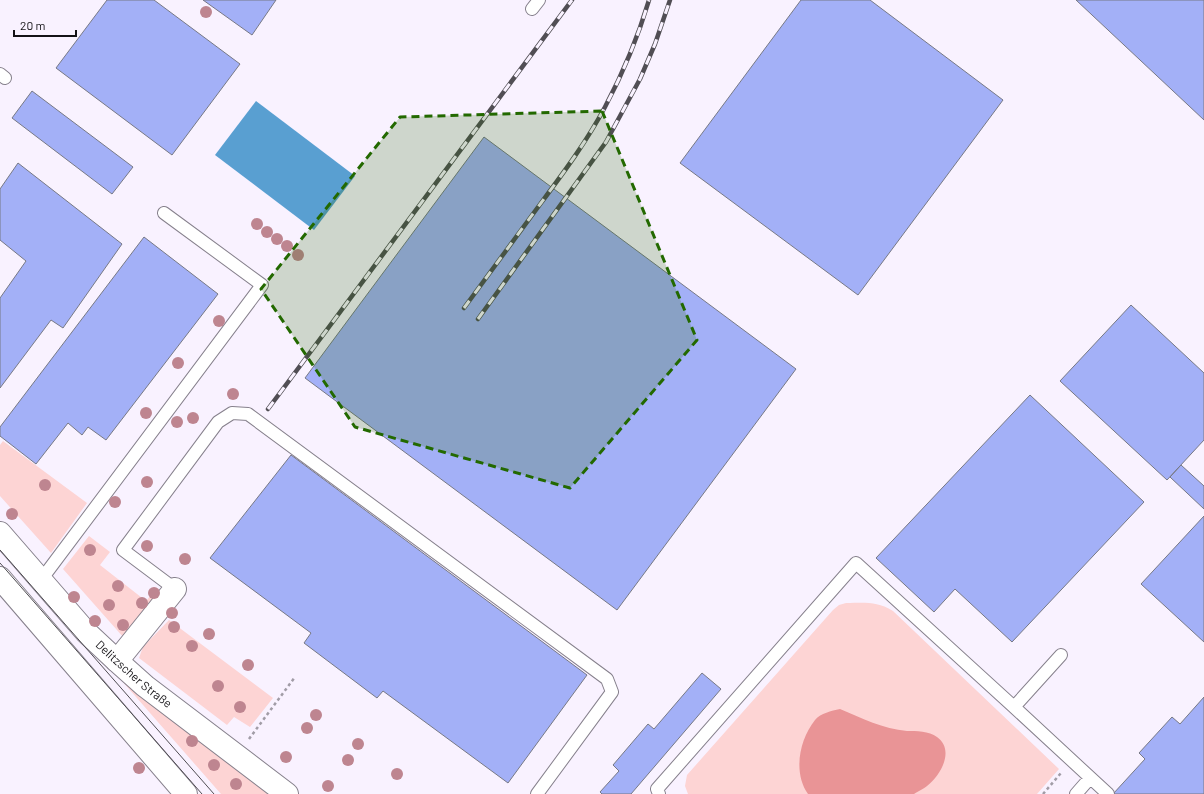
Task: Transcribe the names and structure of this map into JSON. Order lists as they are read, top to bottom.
{
  "streets": {
    "main road": ["Delitzscher Straße"]
  },
  "scale_bar": "20 m"
}
